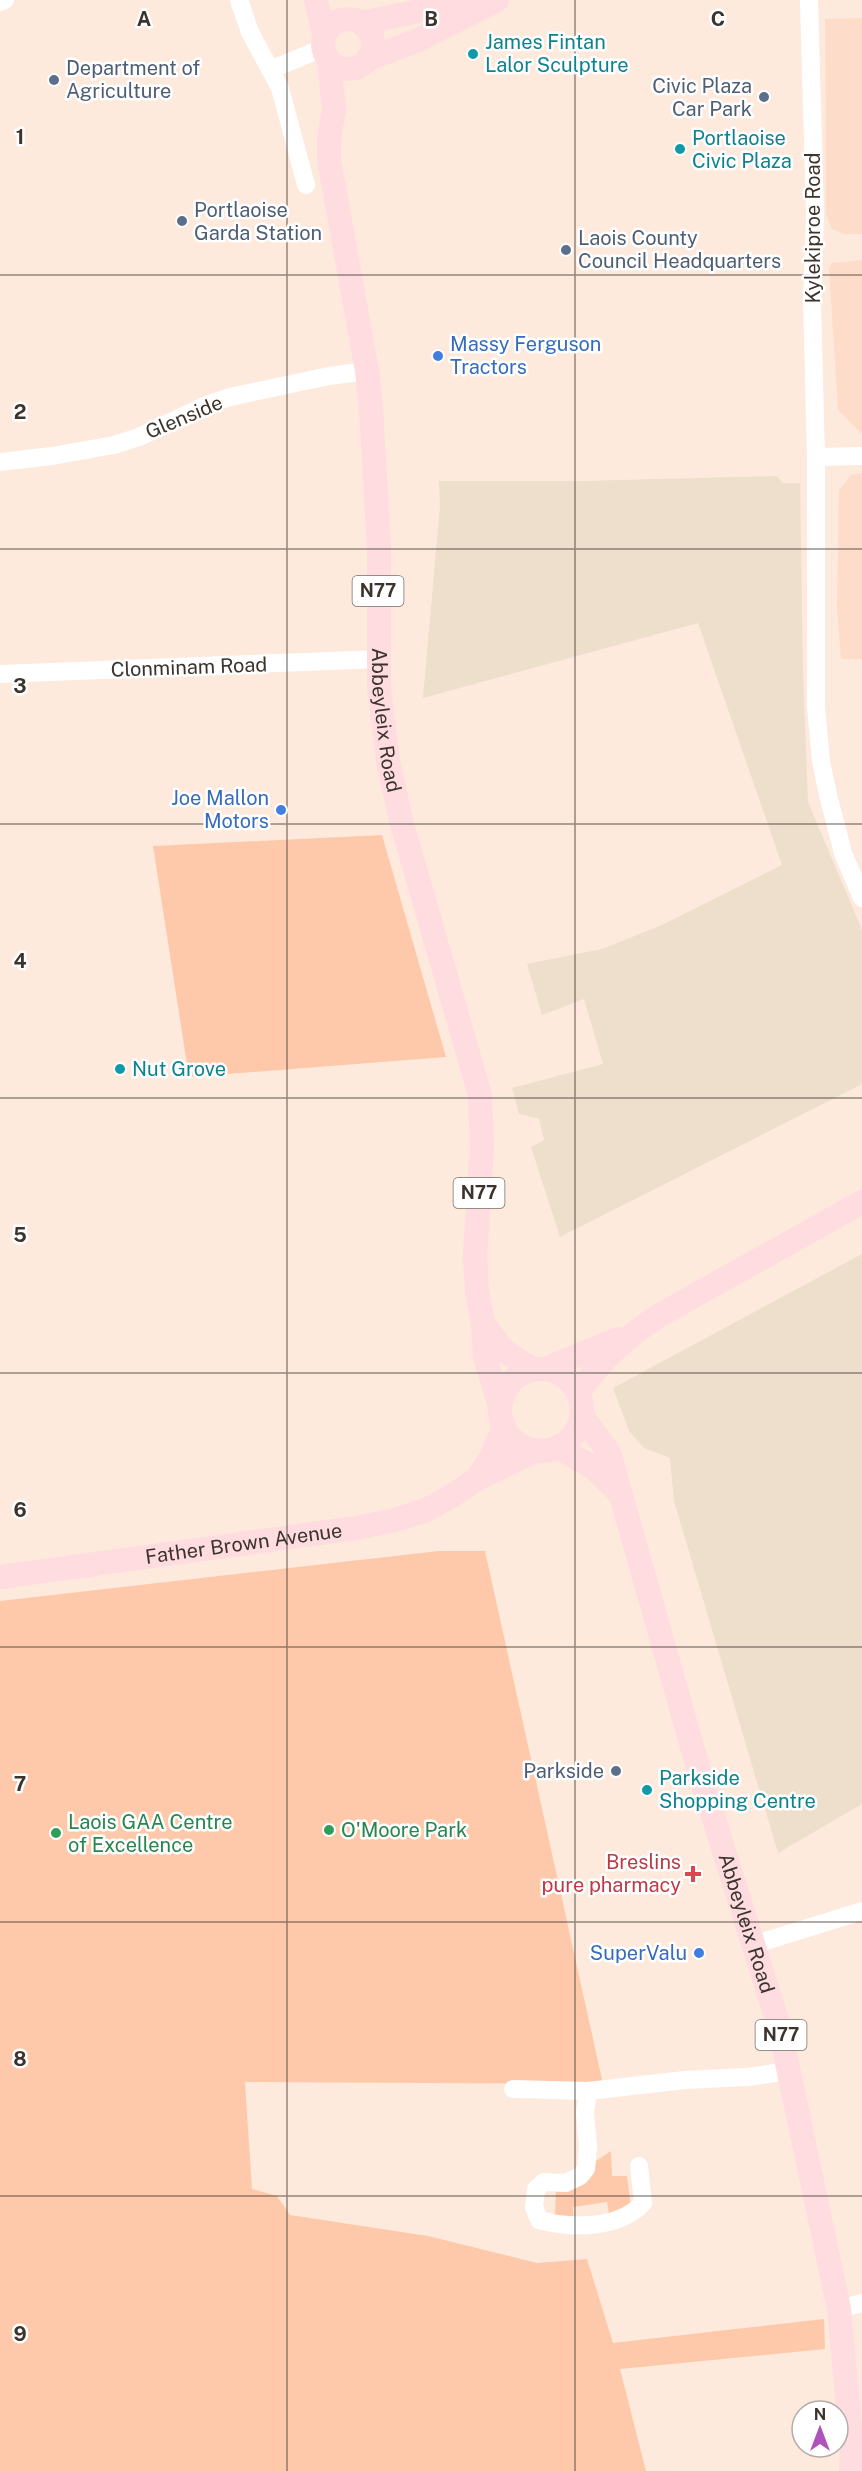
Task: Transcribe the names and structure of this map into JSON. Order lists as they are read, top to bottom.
{
  "streets": {
    "main road": ["N77", "Abbeyleix Road", "Father Brown Avenue"],
    "street": ["Kylekiproe Road", "Glenside", "Clonminam Road"]
  },
  "crossings": [
    ["Glenside", "Abbeyleix Road"],
    ["N77", "Abbeyleix Road"],
    ["N77", "Father Brown Avenue"],
    ["Clonminam Road", "Abbeyleix Road"],
    ["Abbeyleix Road", "Father Brown Avenue"]
  ],
  "places": {
    "other": [
      "James Fintan Lalor Sculpture",
      "Department of Agriculture",
      "Civic Plaza Car Park",
      "Portlaoise Civic Plaza",
      "Portlaoise Garda Station",
      "Laois County Council Headquarters",
      "Massy Ferguson Tractors",
      "Joe Mallon Motors",
      "Nut Grove",
      "Parkside",
      "Parkside Shopping Centre",
      "O'Moore Park",
      "Laois GAA Centre of Excellence",
      "SuperValu"
    ],
    "health": ["Breslins pure pharmacy"]
  },
  "north": "top",
  "grid": {
    "columns": ["A", "B", "C"],
    "rows": [
      "1",
      "2",
      "3",
      "4",
      "5",
      "6",
      "7",
      "8",
      "9"
    ]
  }
}
